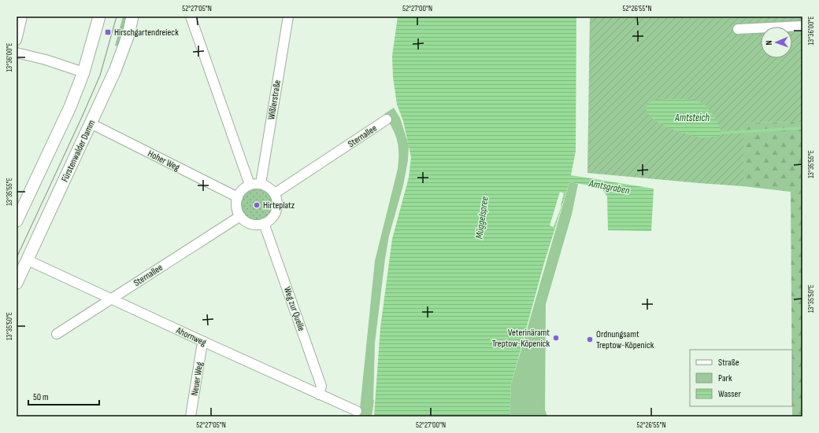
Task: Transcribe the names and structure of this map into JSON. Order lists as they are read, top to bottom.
{
  "streets": {
    "main road": ["Fürstenwalder Damm"],
    "street": [
      "Wißlerstraße",
      "Sternallee",
      "Hoher Weg",
      "Weg zur Quelle",
      "Ahornweg",
      "Neuer Weg"
    ]
  },
  "crossings": [
    ["Wißlerstraße", "Sternallee"],
    ["Wißlerstraße", "Hoher Weg"],
    ["Wißlerstraße", "Weg zur Quelle"],
    ["Sternallee", "Hoher Weg"],
    ["Sternallee", "Weg zur Quelle"],
    ["Sternallee", "Ahornweg"],
    ["Fürstenwalder Damm", "Hoher Weg"],
    ["Fürstenwalder Damm", "Ahornweg"],
    ["Hoher Weg", "Weg zur Quelle"],
    ["Weg zur Quelle", "Ahornweg"],
    ["Ahornweg", "Neuer Weg"]
  ],
  "water": ["Amtsteich", "Amtsgraben", "Müggelspree"],
  "places": {
    "transit": ["Hirschgartendreieck"],
    "other": ["Hirteplatz", "Veterinäramt Treptow-Köpenick", "Ordnungsamt Treptow-Köpenick"]
  },
  "legend": ["Straße", "Park", "Wasser"],
  "scale_bar": "50 m",
  "north": "left",
  "coordinates": [
    "52°27'05\"N",
    "52°27'00\"N",
    "52°26'55\"N",
    "13°36'00\"E",
    "13°35'55\"E",
    "13°35'50\"E"
  ]
}
